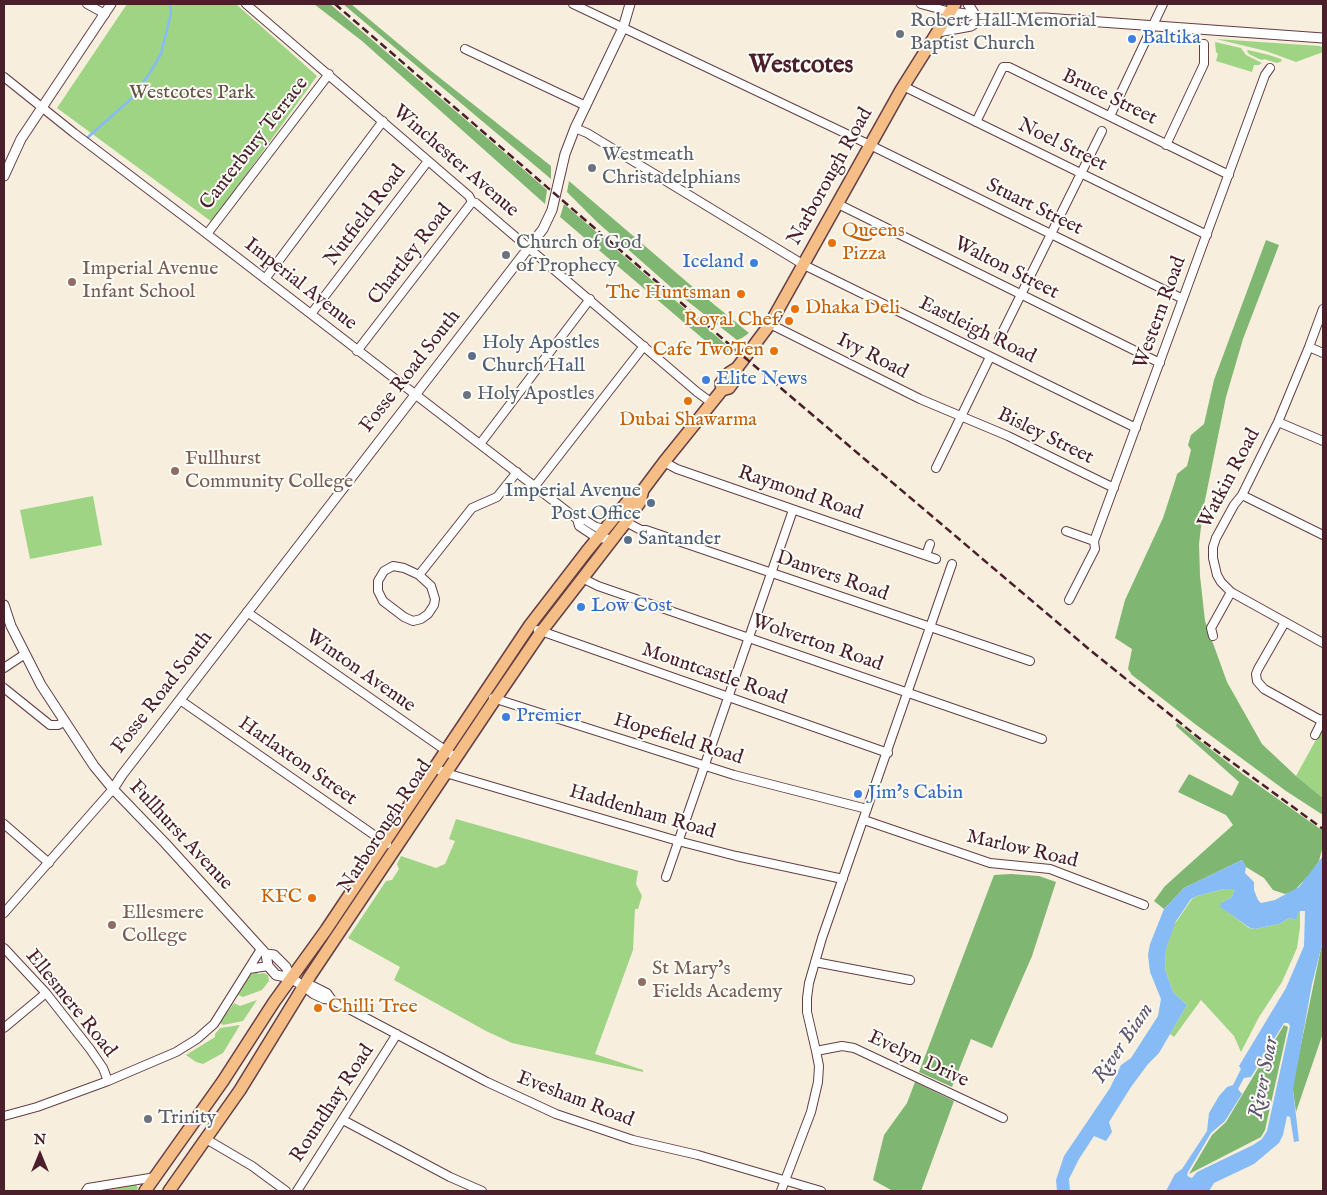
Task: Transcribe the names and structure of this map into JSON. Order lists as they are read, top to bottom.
{
  "streets": {
    "main road": ["Narborough Road"],
    "street": [
      "Bruce Street",
      "Canterbury Terrace",
      "Noel Street",
      "Winchester Avenue",
      "Stuart Street",
      "Nutfield Road",
      "Chartley Road",
      "Walton Street",
      "Imperial Avenue",
      "Western Road",
      "Eastleigh Road",
      "Ivy Road",
      "Fosse Road South",
      "Bisley Street",
      "Watkin Road",
      "Raymond Road",
      "Danvers Road",
      "Wolverton Road",
      "Winton Avenue",
      "Mountcastle Road",
      "Hopefield Road",
      "Harlaxton Street",
      "Haddenham Road",
      "Fullhurst Avenue",
      "Marlow Road",
      "Ellesmere Road",
      "Evelyn Drive",
      "Evesham Road",
      "Roundhay Road"
    ]
  },
  "crossings": [
    ["Bruce Street", "Noel Street"],
    ["Bruce Street", "Western Road"],
    ["Canterbury Terrace", "Winchester Avenue"],
    ["Canterbury Terrace", "Imperial Avenue"],
    ["Noel Street", "Narborough Road"],
    ["Noel Street", "Western Road"],
    ["Winchester Avenue", "Narborough Road"],
    ["Winchester Avenue", "Nutfield Road"],
    ["Winchester Avenue", "Chartley Road"],
    ["Winchester Avenue", "Fosse Road South"],
    ["Narborough Road", "Stuart Street"],
    ["Narborough Road", "Walton Street"],
    ["Narborough Road", "Imperial Avenue"],
    ["Narborough Road", "Eastleigh Road"],
    ["Narborough Road", "Ivy Road"],
    ["Narborough Road", "Raymond Road"],
    ["Narborough Road", "Danvers Road"],
    ["Narborough Road", "Wolverton Road"],
    ["Narborough Road", "Winton Avenue"],
    ["Narborough Road", "Mountcastle Road"],
    ["Narborough Road", "Hopefield Road"],
    ["Narborough Road", "Harlaxton Street"],
    ["Narborough Road", "Haddenham Road"],
    ["Narborough Road", "Fullhurst Avenue"],
    ["Narborough Road", "Evesham Road"],
    ["Stuart Street", "Western Road"],
    ["Stuart Street", "Fosse Road South"],
    ["Nutfield Road", "Imperial Avenue"],
    ["Chartley Road", "Imperial Avenue"],
    ["Walton Street", "Western Road"],
    ["Imperial Avenue", "Fosse Road South"],
    ["Western Road", "Eastleigh Road"],
    ["Western Road", "Bisley Street"],
    ["Eastleigh Road", "Fosse Road South"],
    ["Ivy Road", "Bisley Street"],
    ["Fosse Road South", "Winton Avenue"],
    ["Fosse Road South", "Harlaxton Street"],
    ["Fosse Road South", "Fullhurst Avenue"],
    ["Fullhurst Avenue", "Evesham Road"],
    ["Evesham Road", "Roundhay Road"]
  ],
  "districts": ["Westcotes"],
  "water": ["River Biam", "River Soar"],
  "parks": ["Westcotes Park"],
  "places": [
    "Robert Hall Memorial Baptist Church",
    "Baltika",
    "Westmeath Christadelphians",
    "Queens Pizza",
    "Church of God of Prophecy",
    "Iceland",
    "Imperial Avenue Infant School",
    "The Huntsman",
    "Dhaka Deli",
    "Royal Chef",
    "Cafe TwoTen",
    "Holy Apostles Church Hall",
    "Elite News",
    "Holy Apostles",
    "Dubai Shawarma",
    "Fullhurst Community College",
    "Imperial Avenue Post Office",
    "Santander",
    "Low Cost",
    "Premier",
    "Jim's Cabin",
    "KFC",
    "Ellesmere College",
    "St Mary's Fields Academy",
    "Chilli Tree",
    "Trinity"
  ],
  "north": "top"
}
